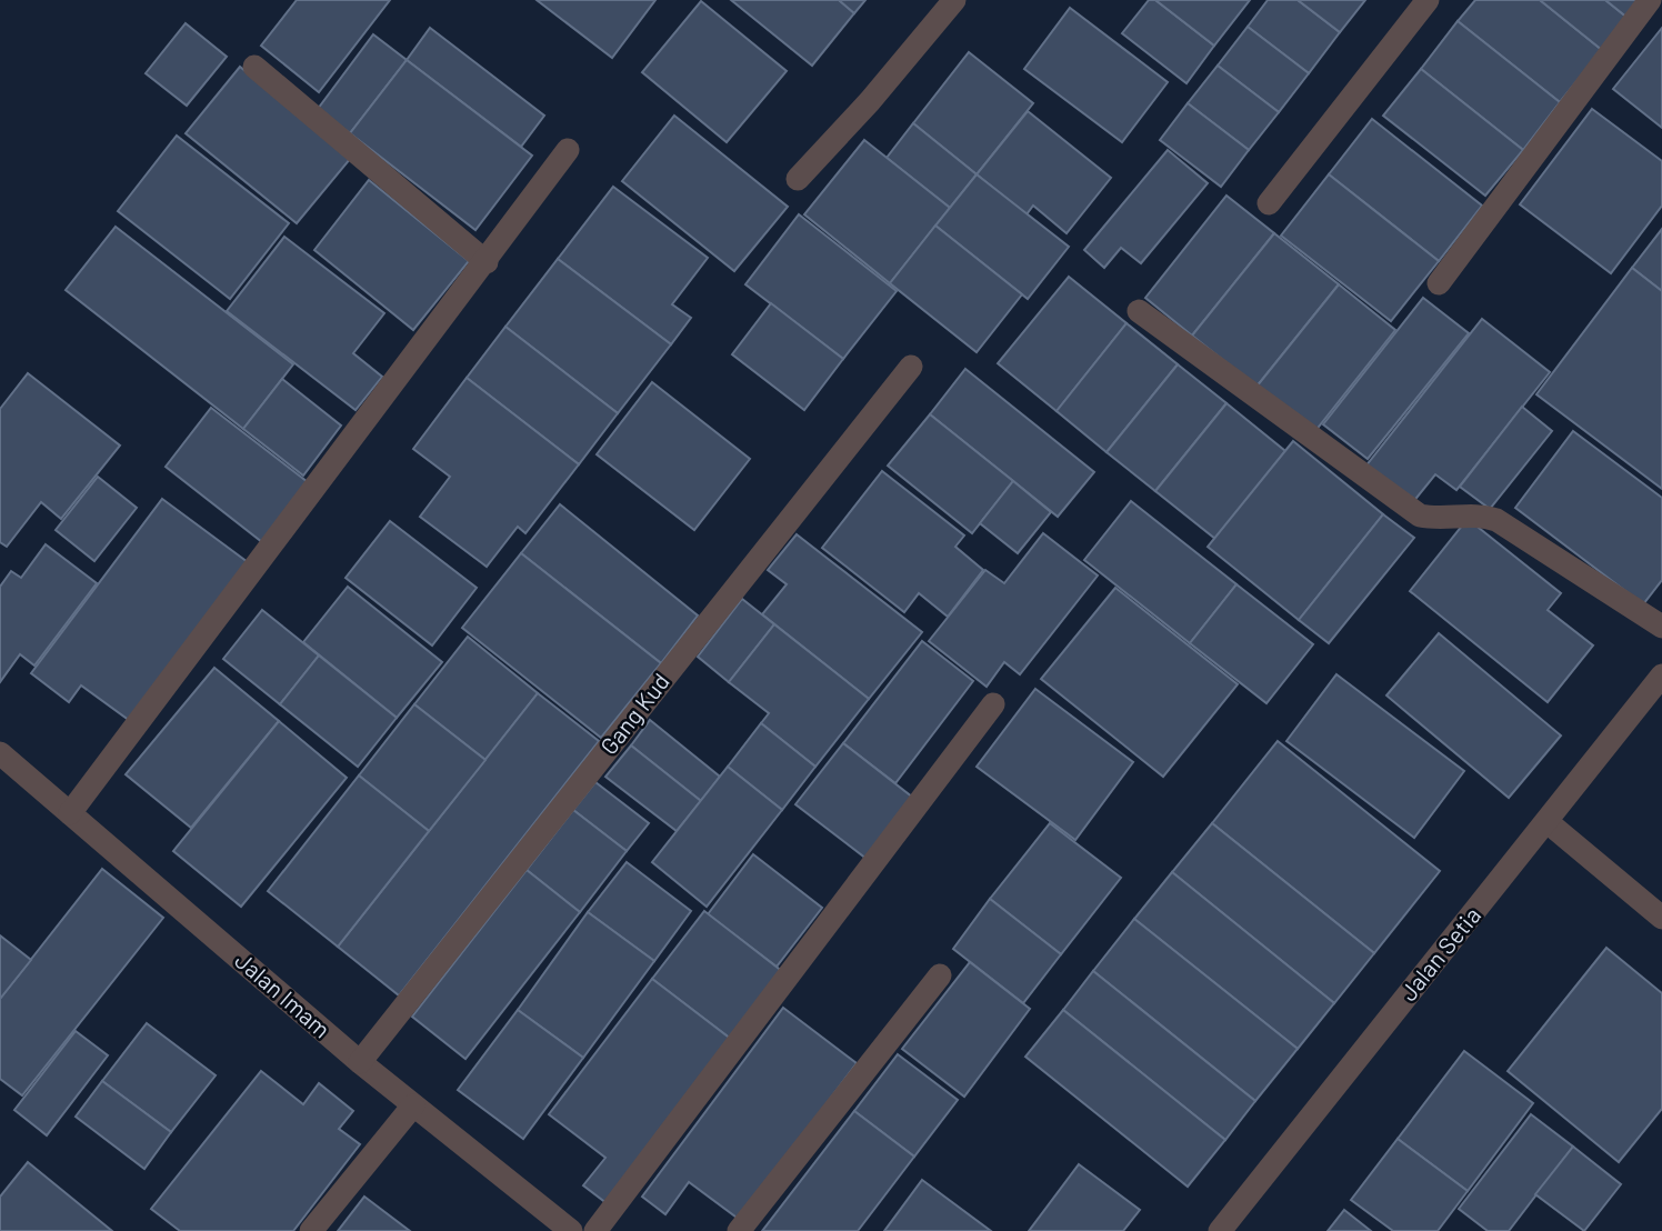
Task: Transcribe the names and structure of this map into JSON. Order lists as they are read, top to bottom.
{
  "streets": {
    "street": ["Gang Kud", "Jalan Setia", "Jalan Imam"]
  },
  "crossings": [
    ["Gang Kud", "Jalan Imam"]
  ]
}
